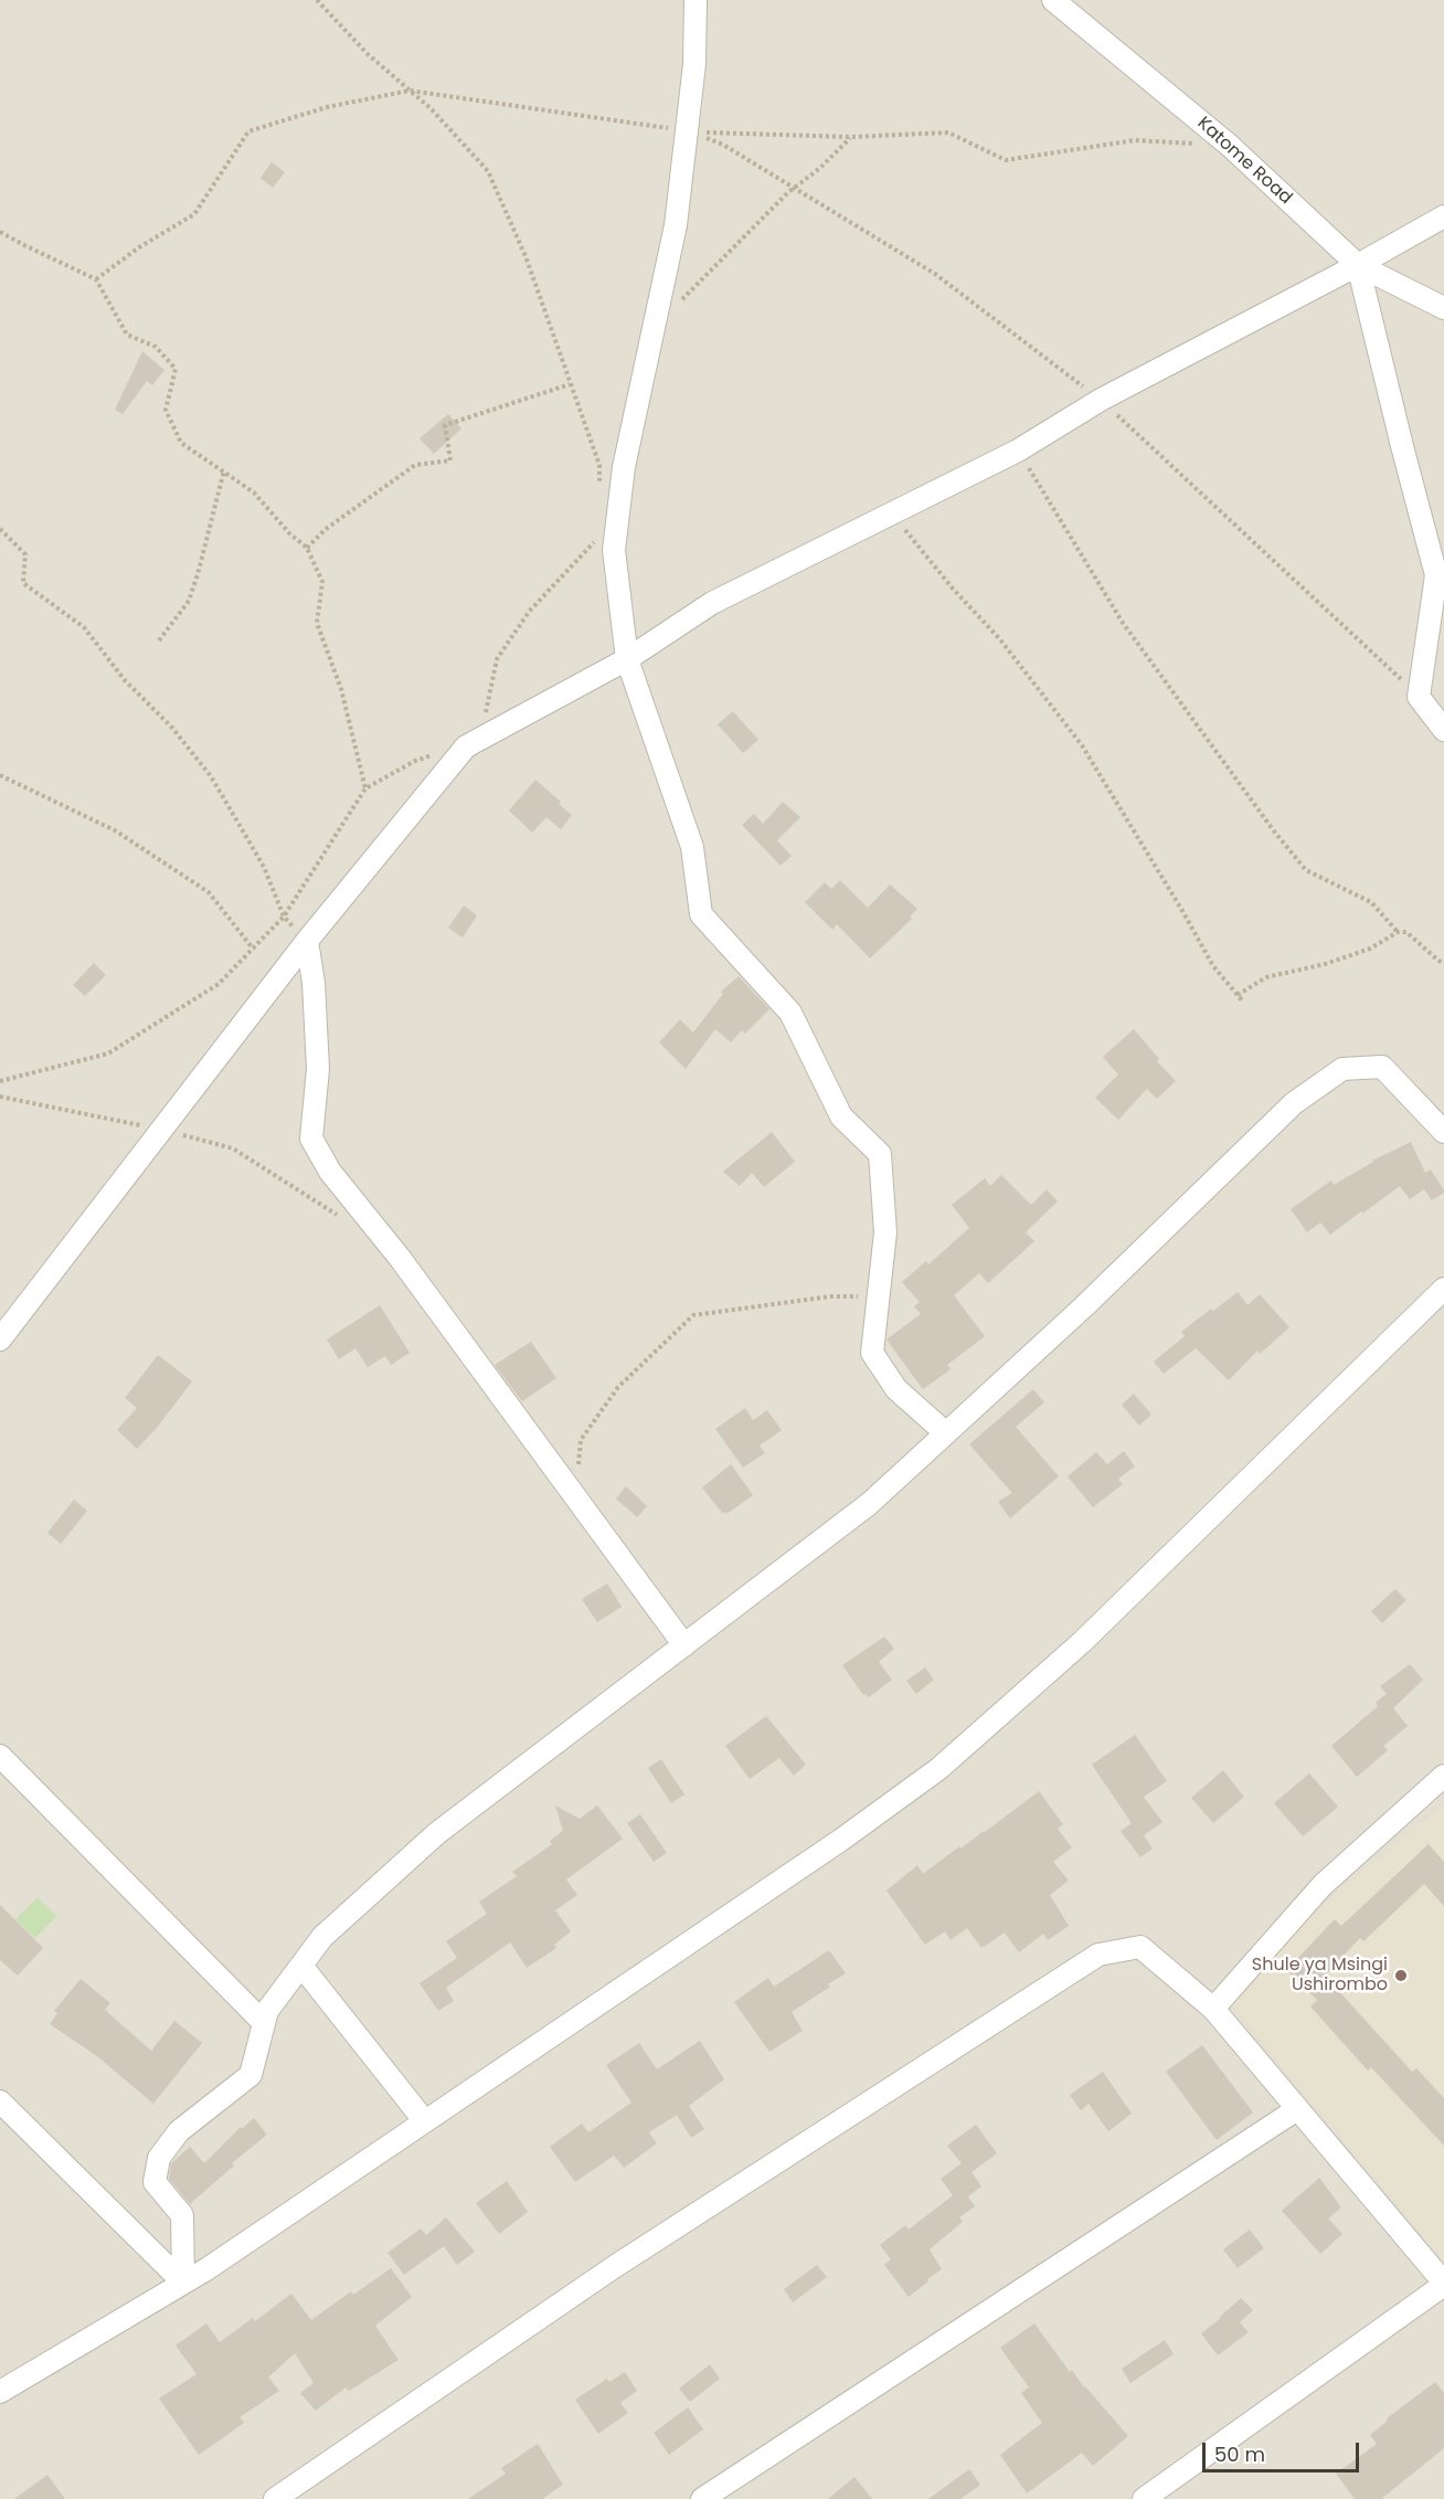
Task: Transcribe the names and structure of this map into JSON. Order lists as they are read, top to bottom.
{
  "streets": {
    "street": ["Katome Road"]
  },
  "places": ["Shule ya Msingi Ushirombo"],
  "scale_bar": "50 m"
}
